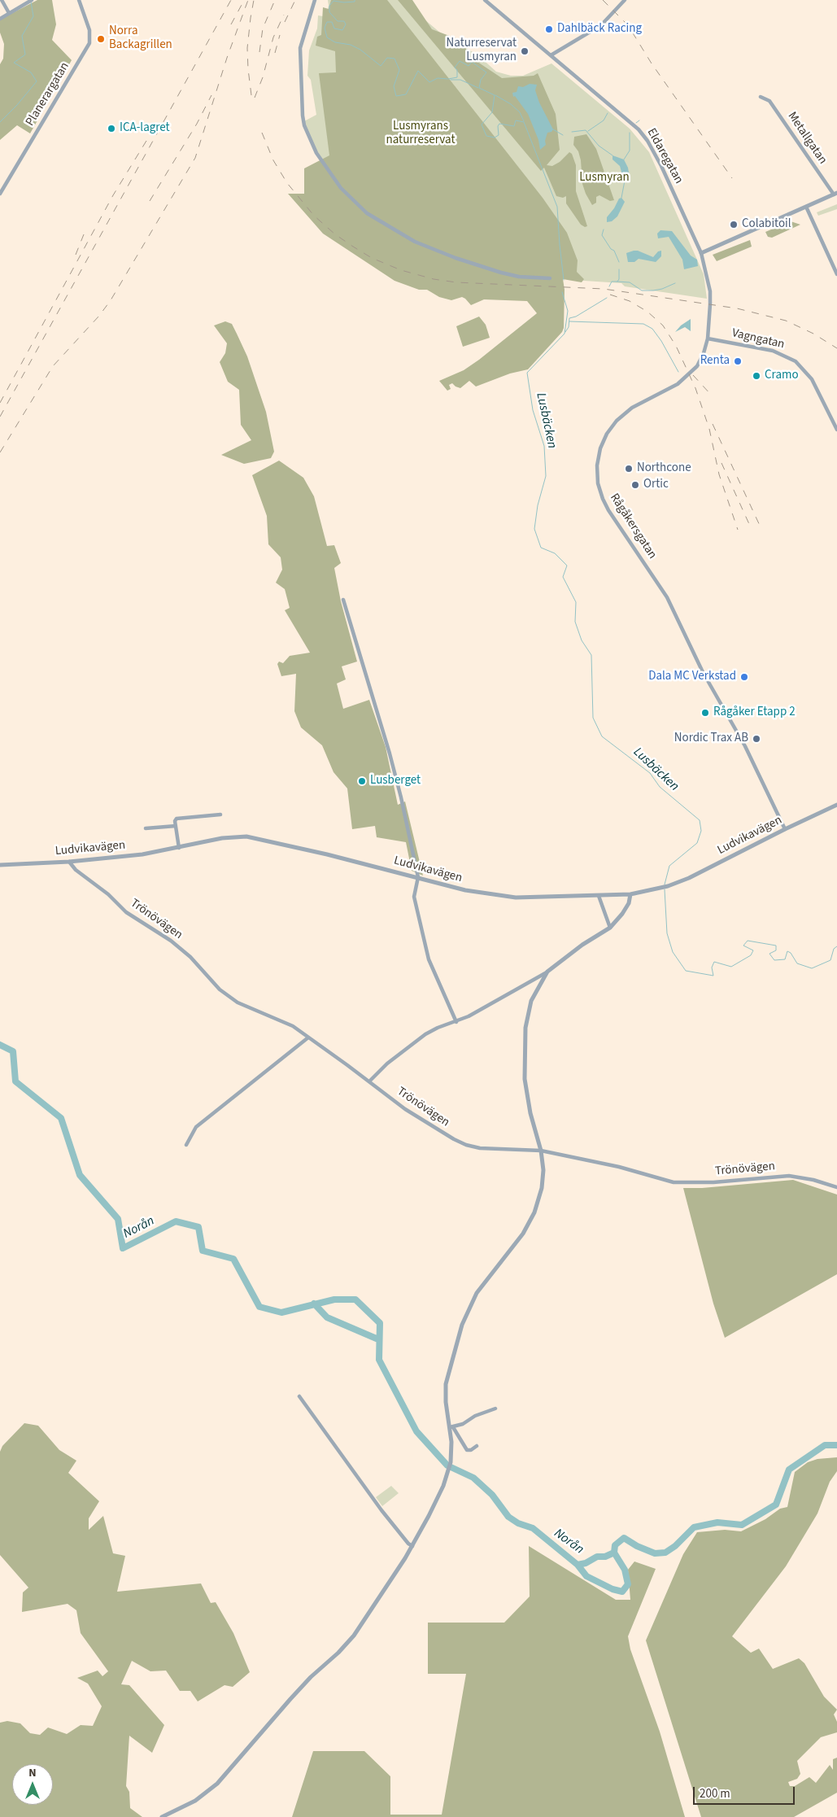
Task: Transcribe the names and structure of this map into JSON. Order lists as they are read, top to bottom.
{
  "streets": {
    "street": [
      "Planerargatan",
      "Metallgatan",
      "Eldaregatan",
      "Vagngatan",
      "Rågåkersgatan",
      "Ludvikavägen",
      "Trönövägen"
    ]
  },
  "crossings": [
    ["Eldaregatan", "Rågåkersgatan"],
    ["Vagngatan", "Rågåkersgatan"],
    ["Rågåkersgatan", "Ludvikavägen"],
    ["Ludvikavägen", "Trönövägen"]
  ],
  "water": ["Lusbäcken", "Norån"],
  "parks": ["Lusmyrans naturreservat", "Lusmyran"],
  "places": [
    "Dahlbäck Racing",
    "Norra Backagrillen",
    "Naturreservat Lusmyran",
    "ICA-lagret",
    "Colabitoil",
    "Renta",
    "Cramo",
    "Northcone",
    "Ortic",
    "Dala MC Verkstad",
    "Rågåker Etapp 2",
    "Nordic Trax AB",
    "Lusberget"
  ],
  "scale_bar": "200 m",
  "north": "top"
}
